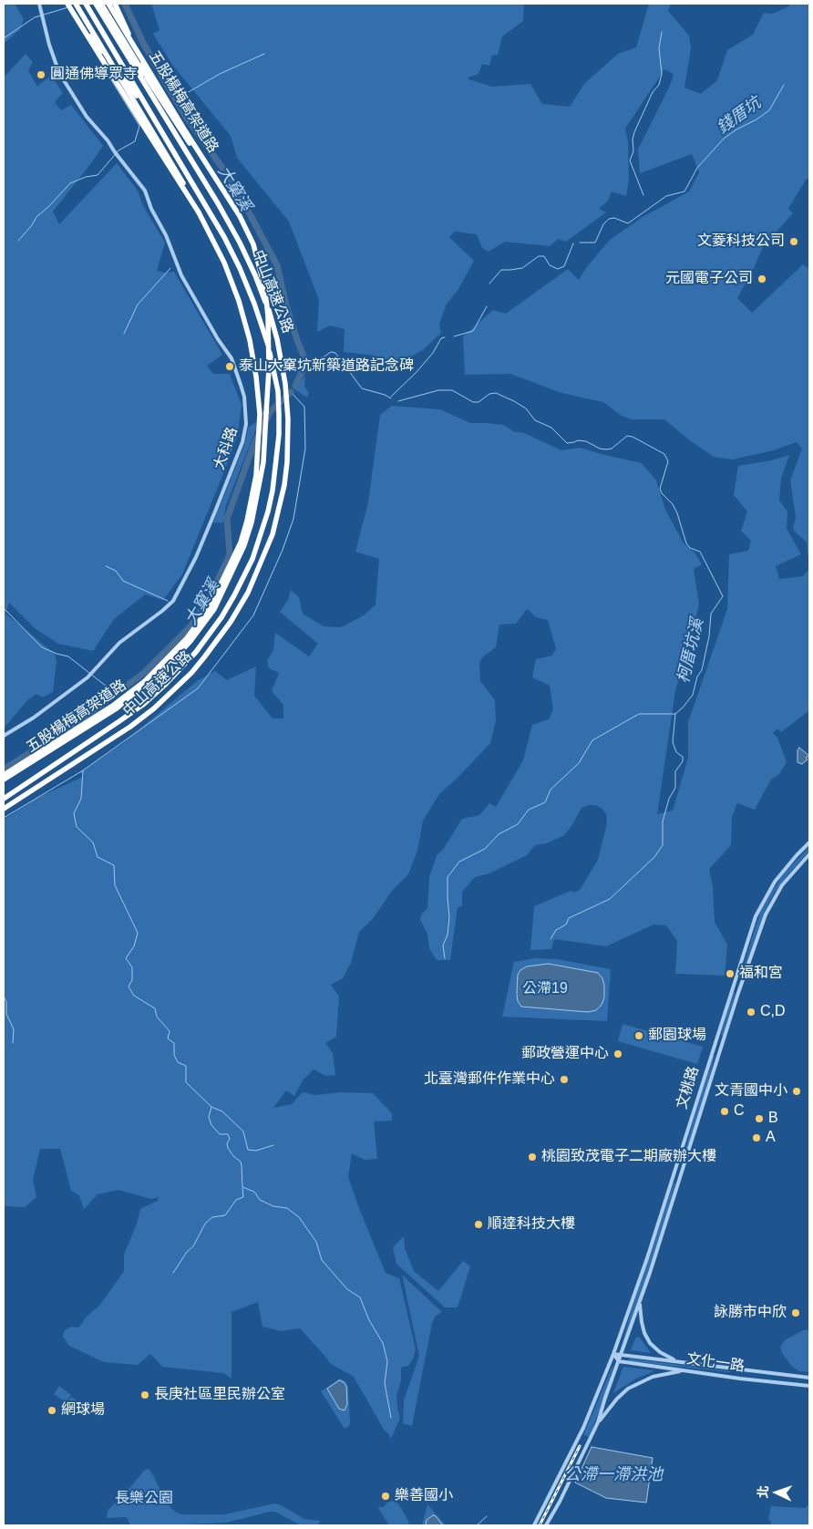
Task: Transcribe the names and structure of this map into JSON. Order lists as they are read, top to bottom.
{
  "streets": {
    "highway": ["五股楊梅高架道路", "中山高速公路"],
    "street": ["大科路", "文桃路", "文化一路"]
  },
  "crossings": [
    ["文桃路", "文化一路"]
  ],
  "water": [
    "錢厝坑",
    "大窠溪",
    "柯厝坑溪",
    "公滯一滯洪池"
  ],
  "parks": ["公滯19", "長樂公園"],
  "places": [
    "圓通佛導眾寺",
    "文菱科技公司",
    "元國電子公司",
    "泰山大窠坑新築道路記念碑",
    "福和宮",
    "C,D",
    "郵園球場",
    "郵政營運中心",
    "北臺灣郵件作業中心",
    "文青國中小",
    "C",
    "B",
    "A",
    "桃園致茂電子二期廠辦大樓",
    "順達科技大樓",
    "詠勝市中欣",
    "長庚社區里民辦公室",
    "網球場",
    "樂善國小"
  ],
  "north": "left"
}
